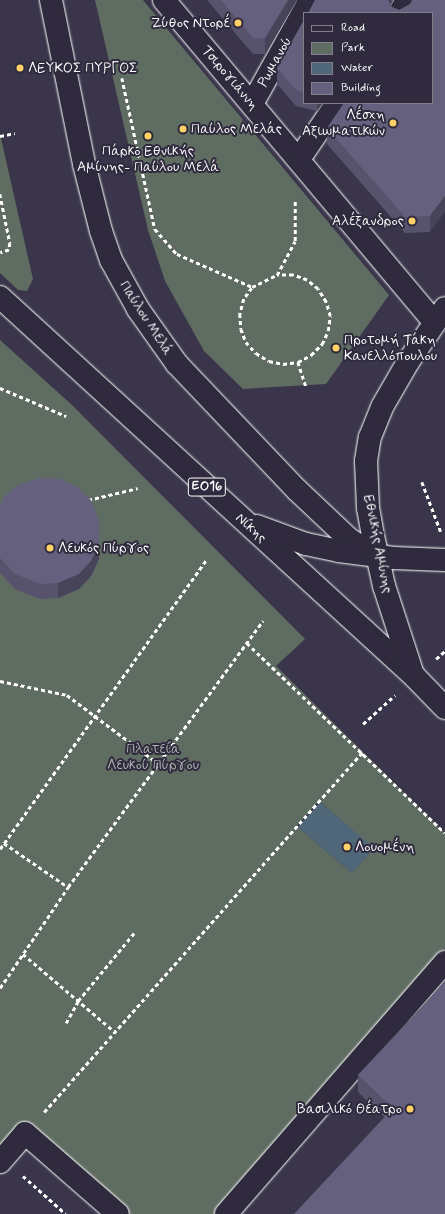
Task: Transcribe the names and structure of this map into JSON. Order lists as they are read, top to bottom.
{
  "streets": {
    "main road": [
      "Ρωμανού",
      "Τσιρογιάννη",
      "Παύλου Μελά",
      "ΕΟ16",
      "Νίκης",
      "Εθνικής Αμύνης"
    ]
  },
  "crossings": [
    ["Ρωμανού", "Τσιρογιάννη"],
    ["Τσιρογιάννη", "Εθνικής Αμύνης"],
    ["Παύλου Μελά", "Εθνικής Αμύνης"],
    ["ΕΟ16", "Νίκης"],
    ["ΕΟ16", "Εθνικής Αμύνης"],
    ["Νίκης", "Εθνικής Αμύνης"]
  ],
  "parks": ["Πλατεία Λευκού Πύργου"],
  "places": [
    "Ζύθος Ντορέ",
    "ΛΕΥΚΟΣ ΠΥΡΓΟΣ",
    "Λέσχη Αξιωματικών",
    "Παύλος Μελάς",
    "Πάρκο Εθνικής Αμύνης- Παύλου Μελά",
    "Αλέξανδρος",
    "Προτομή Τάκη Κανελλόπουλου",
    "Λευκός Πύργος",
    "Λουομένη",
    "Βασιλικό Θέατρο"
  ],
  "legend": [
    "Road",
    "Park",
    "Water",
    "Building"
  ]
}
